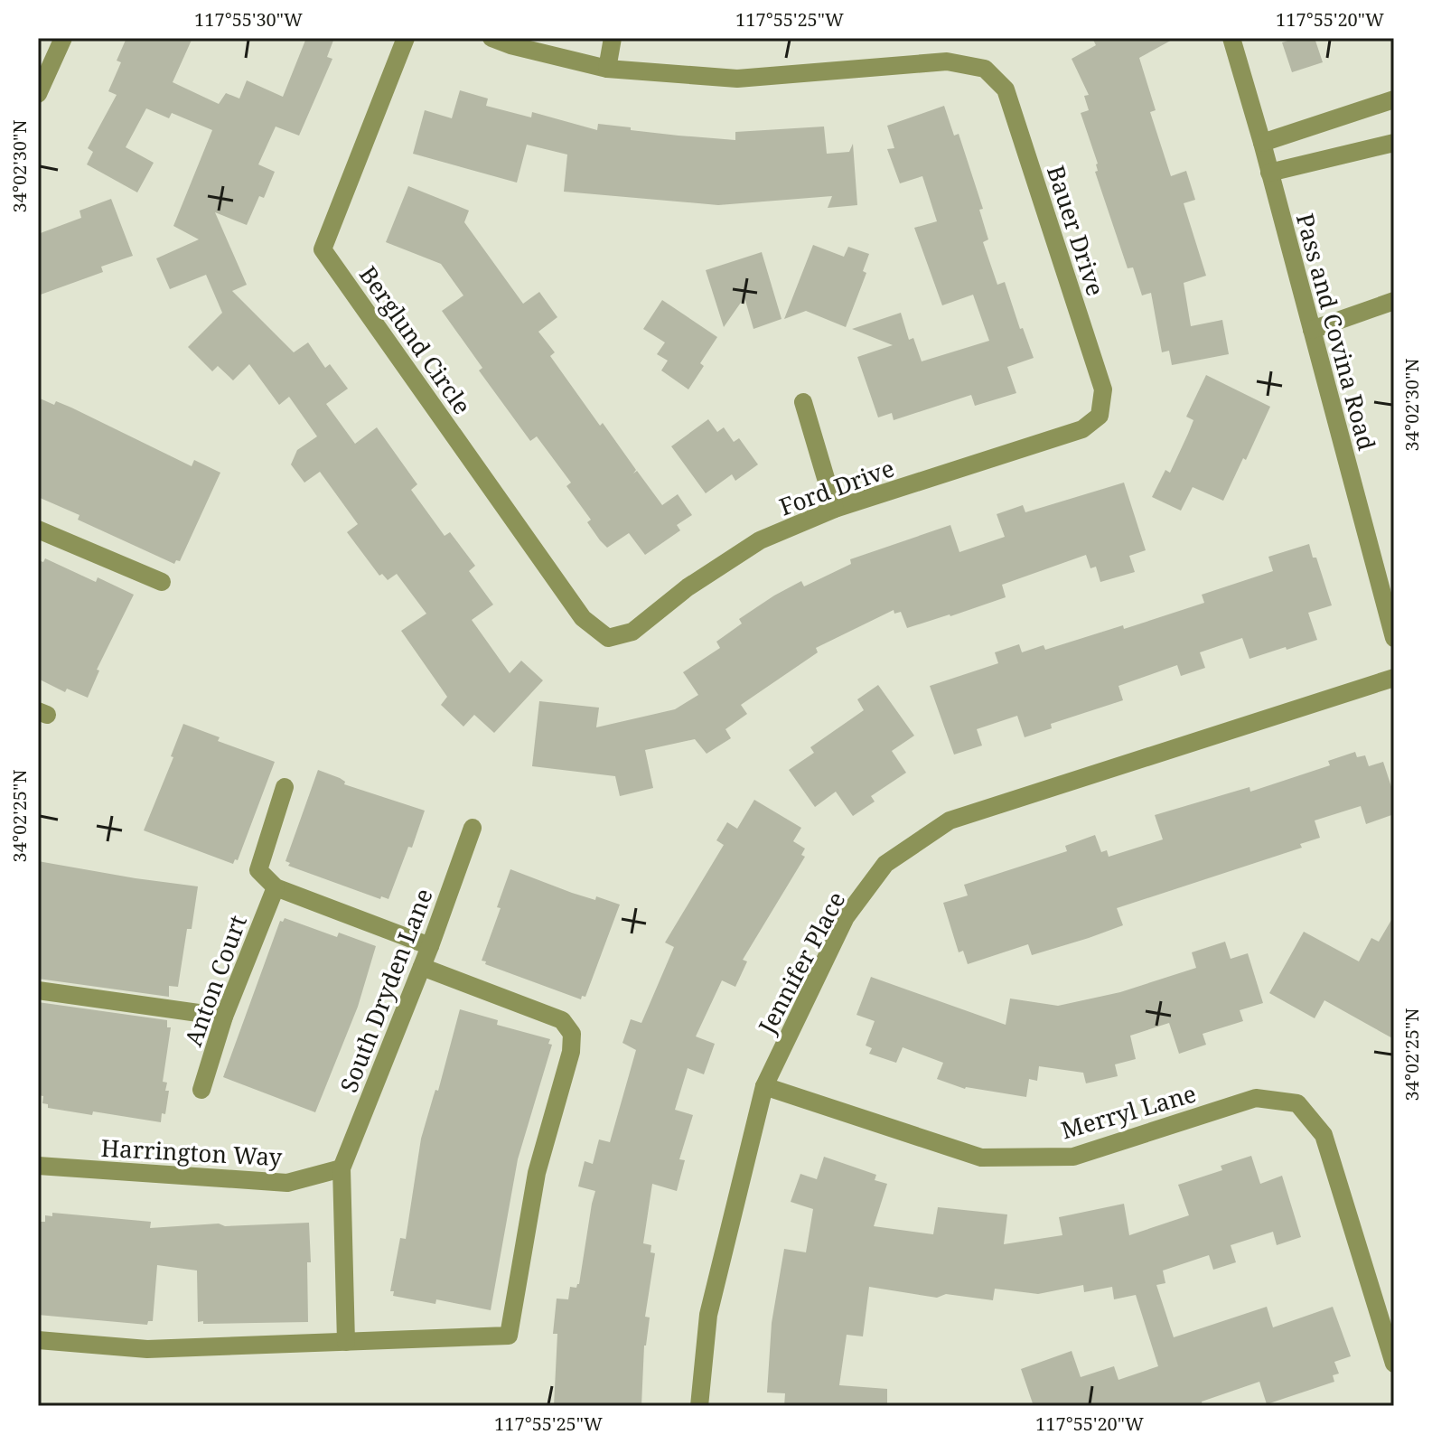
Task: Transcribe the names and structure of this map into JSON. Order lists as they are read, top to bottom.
{
  "streets": {
    "street": [
      "Bauer Drive",
      "Pass and Covina Road",
      "Berglund Circle",
      "Ford Drive",
      "Jennifer Place",
      "Anton Court",
      "South Dryden Lane",
      "Merryl Lane",
      "Harrington Way"
    ]
  },
  "crossings": [
    ["Bauer Drive", "Ford Drive"],
    ["Berglund Circle", "Ford Drive"],
    ["Jennifer Place", "Merryl Lane"],
    ["South Dryden Lane", "Harrington Way"]
  ],
  "coordinates": [
    "117°55'30\"W",
    "117°55'25\"W",
    "117°55'20\"W",
    "34°02'30\"N",
    "34°02'25\"N"
  ]
}
